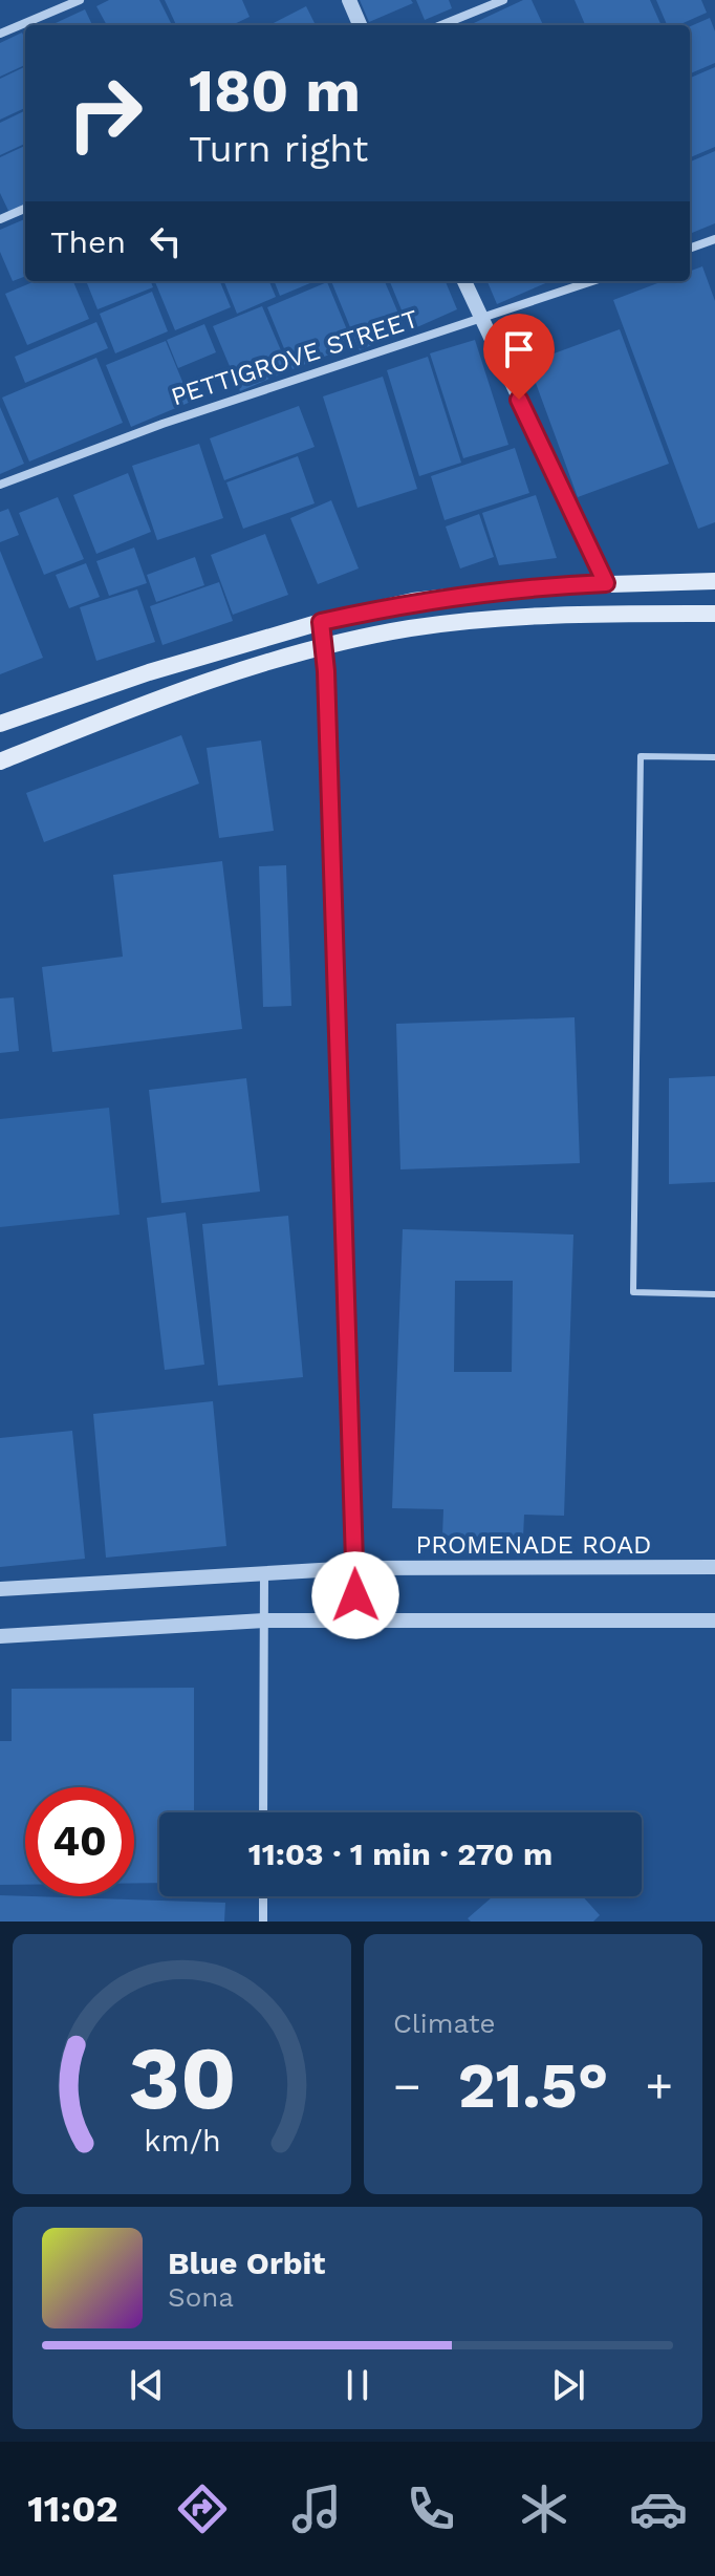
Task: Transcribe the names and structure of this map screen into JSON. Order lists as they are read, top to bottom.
{
  "streets": {
    "street": ["PETTIGROVE STREET", "PROMENADE ROAD"]
  },
  "page": {
    "turn": ["180 m", "Turn right"],
    "then": "Then",
    "limit": "40",
    "trip": "11:03 · 1 min · 270 m",
    "tile": "Climate",
    "heat": ["−", "21.5°", "+"],
    "song": ["Blue Orbit", "Sona"],
    "tabs": "11:02",
    "gauge": ["30", "km/h"]
  }
}
